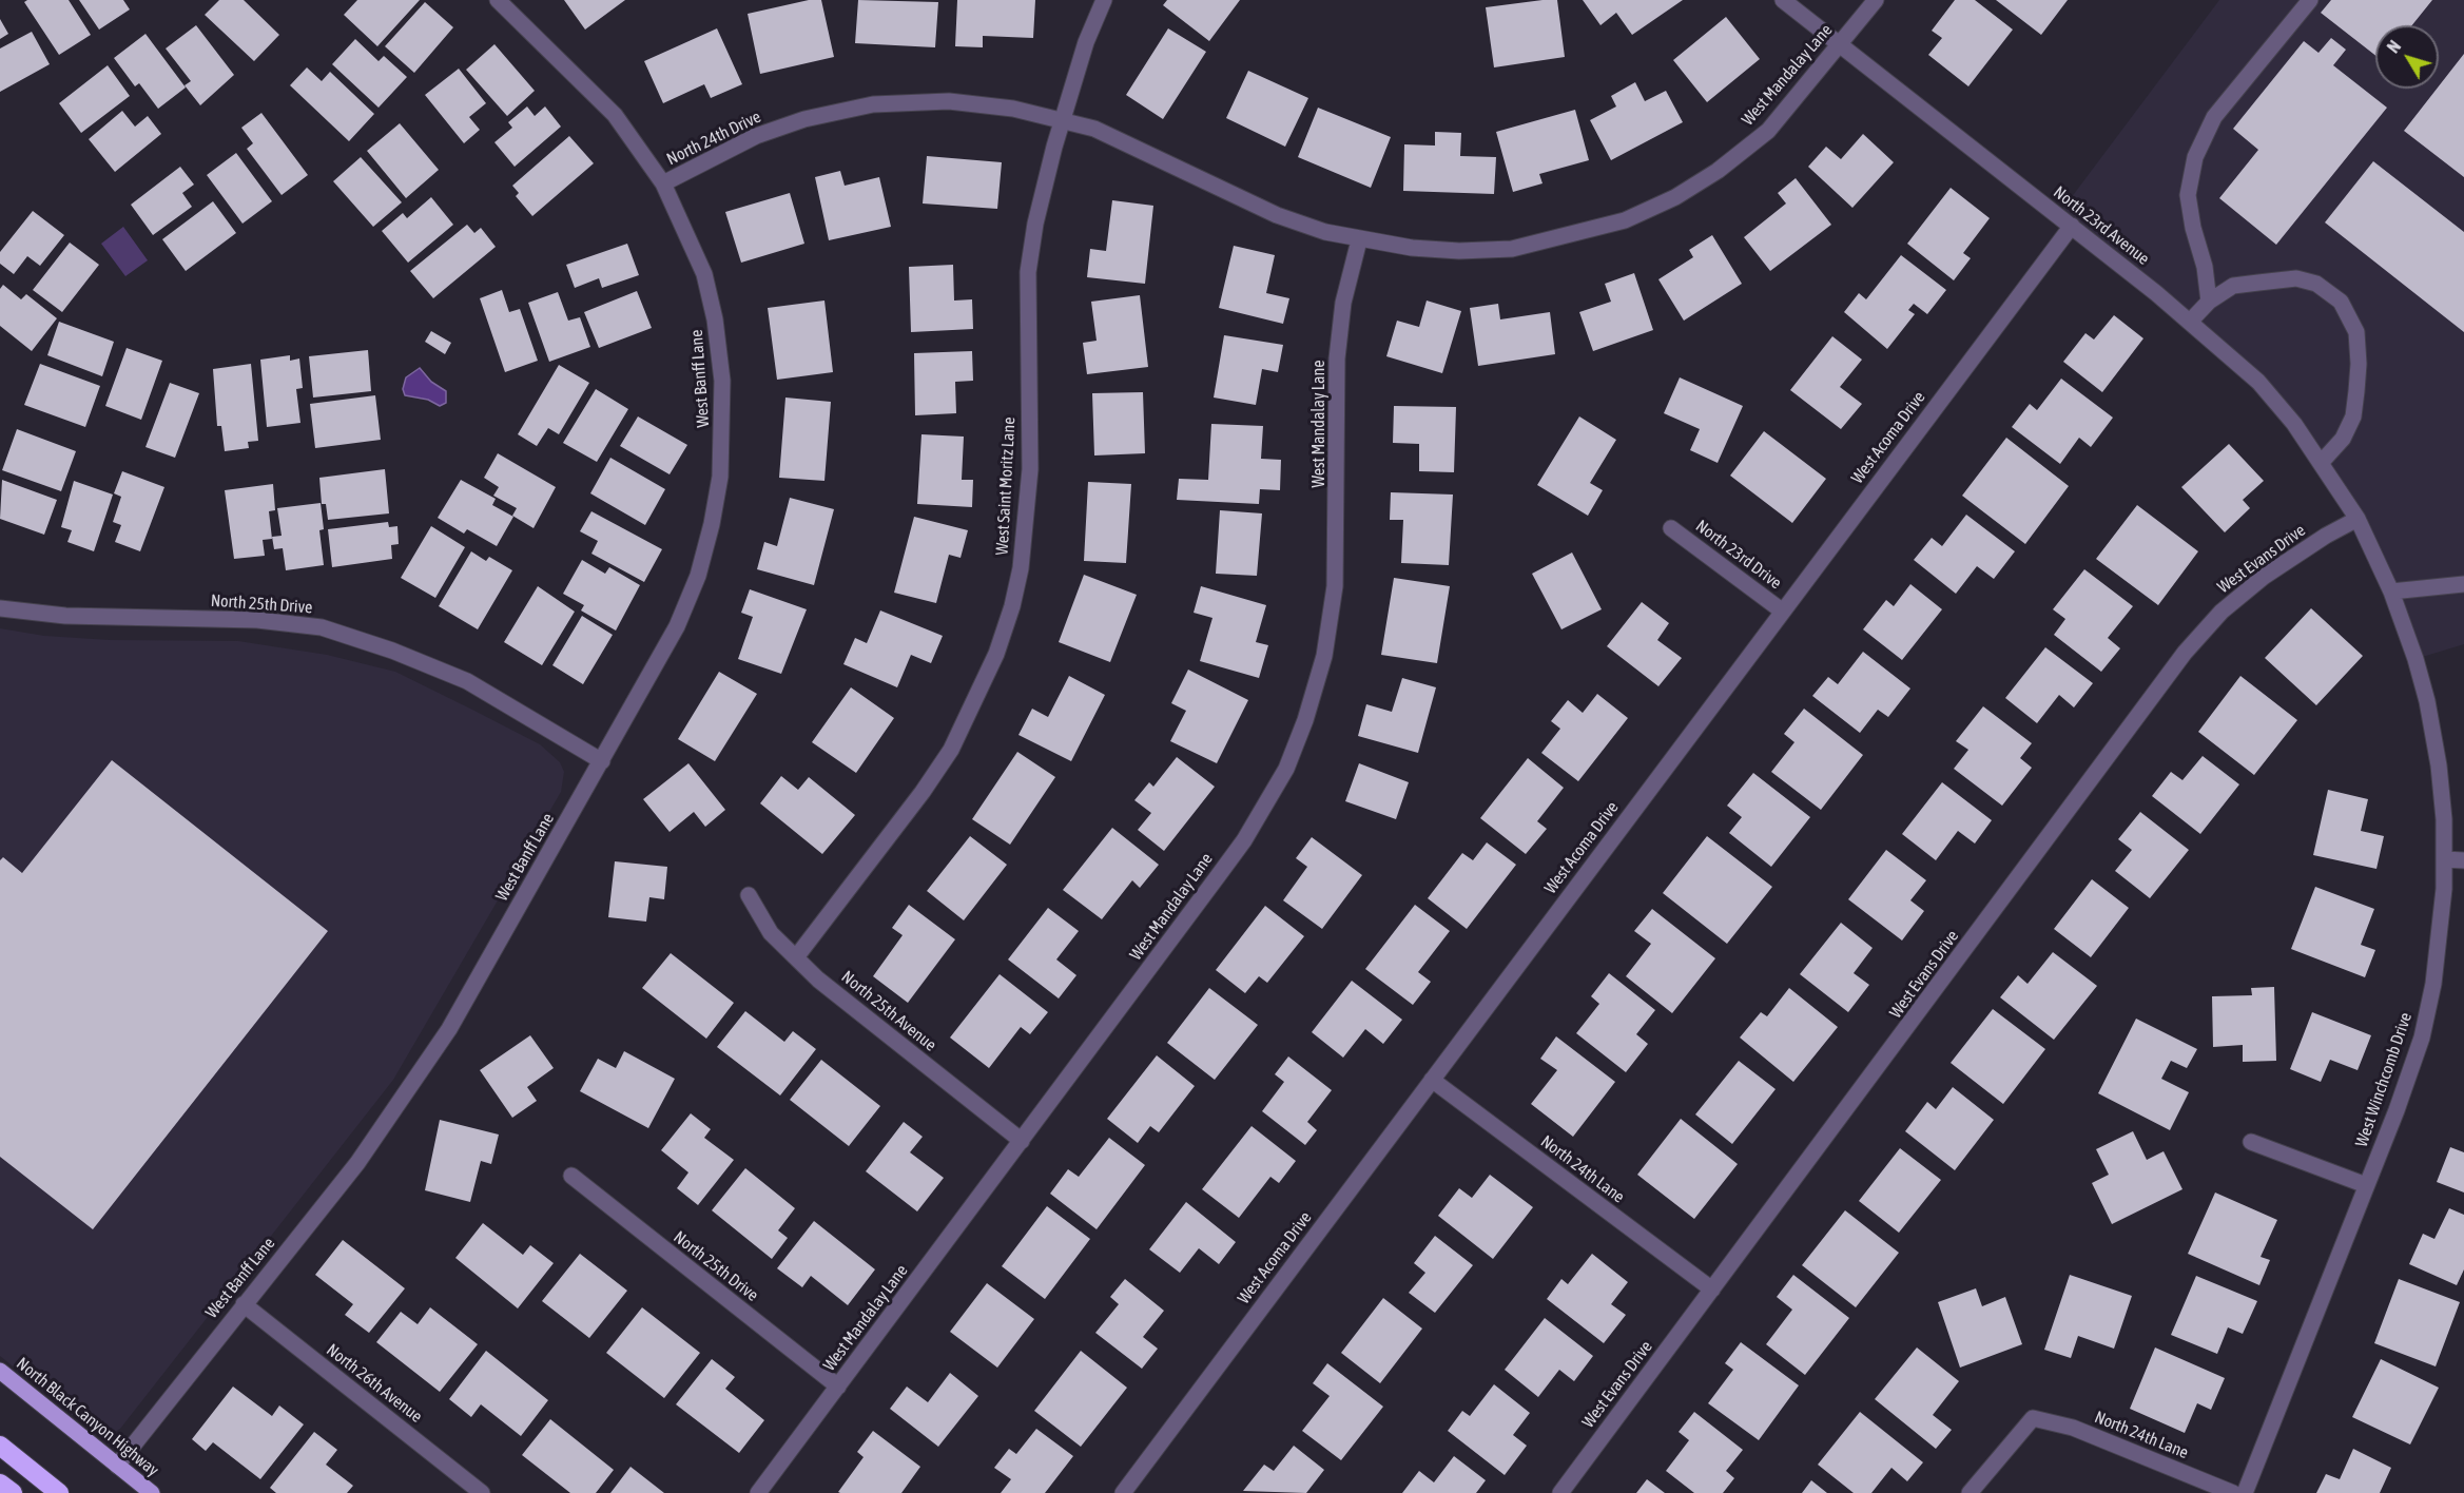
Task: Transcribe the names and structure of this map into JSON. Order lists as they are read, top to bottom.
{
  "streets": {
    "main road": ["North Black Canyon Highway"],
    "street": [
      "West Mandalay Lane",
      "North 24th Drive",
      "North 23rd Avenue",
      "West Banff Lane",
      "West Acoma Drive",
      "West Saint Moritz Lane",
      "North 23rd Drive",
      "West Evans Drive",
      "North 25th Drive",
      "North 25th Avenue",
      "West Winchcomb Drive",
      "North 24th Lane",
      "North 26th Avenue"
    ]
  },
  "crossings": [
    ["West Mandalay Lane", "North 24th Drive"],
    ["West Mandalay Lane", "North 23rd Avenue"],
    ["West Mandalay Lane", "West Saint Moritz Lane"],
    ["West Mandalay Lane", "North 25th Drive"],
    ["West Mandalay Lane", "North 25th Avenue"],
    ["North 24th Drive", "West Banff Lane"],
    ["North 24th Drive", "West Saint Moritz Lane"],
    ["North 23rd Avenue", "West Acoma Drive"],
    ["North 23rd Avenue", "West Evans Drive"],
    ["North 23rd Avenue", "West Winchcomb Drive"],
    ["West Banff Lane", "North 25th Drive"],
    ["West Banff Lane", "North 26th Avenue"],
    ["West Banff Lane", "North Black Canyon Highway"],
    ["West Acoma Drive", "North 23rd Drive"],
    ["West Acoma Drive", "North 24th Lane"],
    ["West Saint Moritz Lane", "North 25th Avenue"],
    ["West Evans Drive", "West Winchcomb Drive"],
    ["West Evans Drive", "North 24th Lane"]
  ],
  "north": "top left"
}
